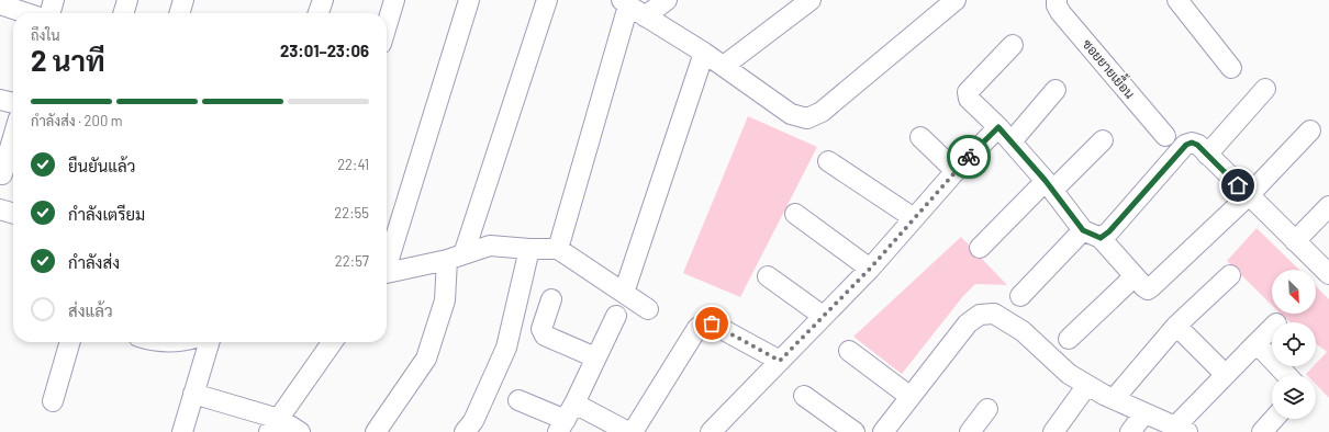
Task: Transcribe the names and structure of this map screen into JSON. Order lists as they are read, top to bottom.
{
  "streets": {
    "street": ["ซอยยายเยื้อน"]
  },
  "north": "bottom right",
  "page": {
    "heading": ["2 นาที", "ถึงใน", "23:01–23:06"],
    "bar": "กำลังส่ง · 200 m",
    "list": [
      ["ยืนยันแล้ว", "22:41"],
      ["กำลังเตรียม", "22:55"],
      ["กำลังส่ง", "22:57"],
      "ส่งแล้ว"
    ]
  }
}
